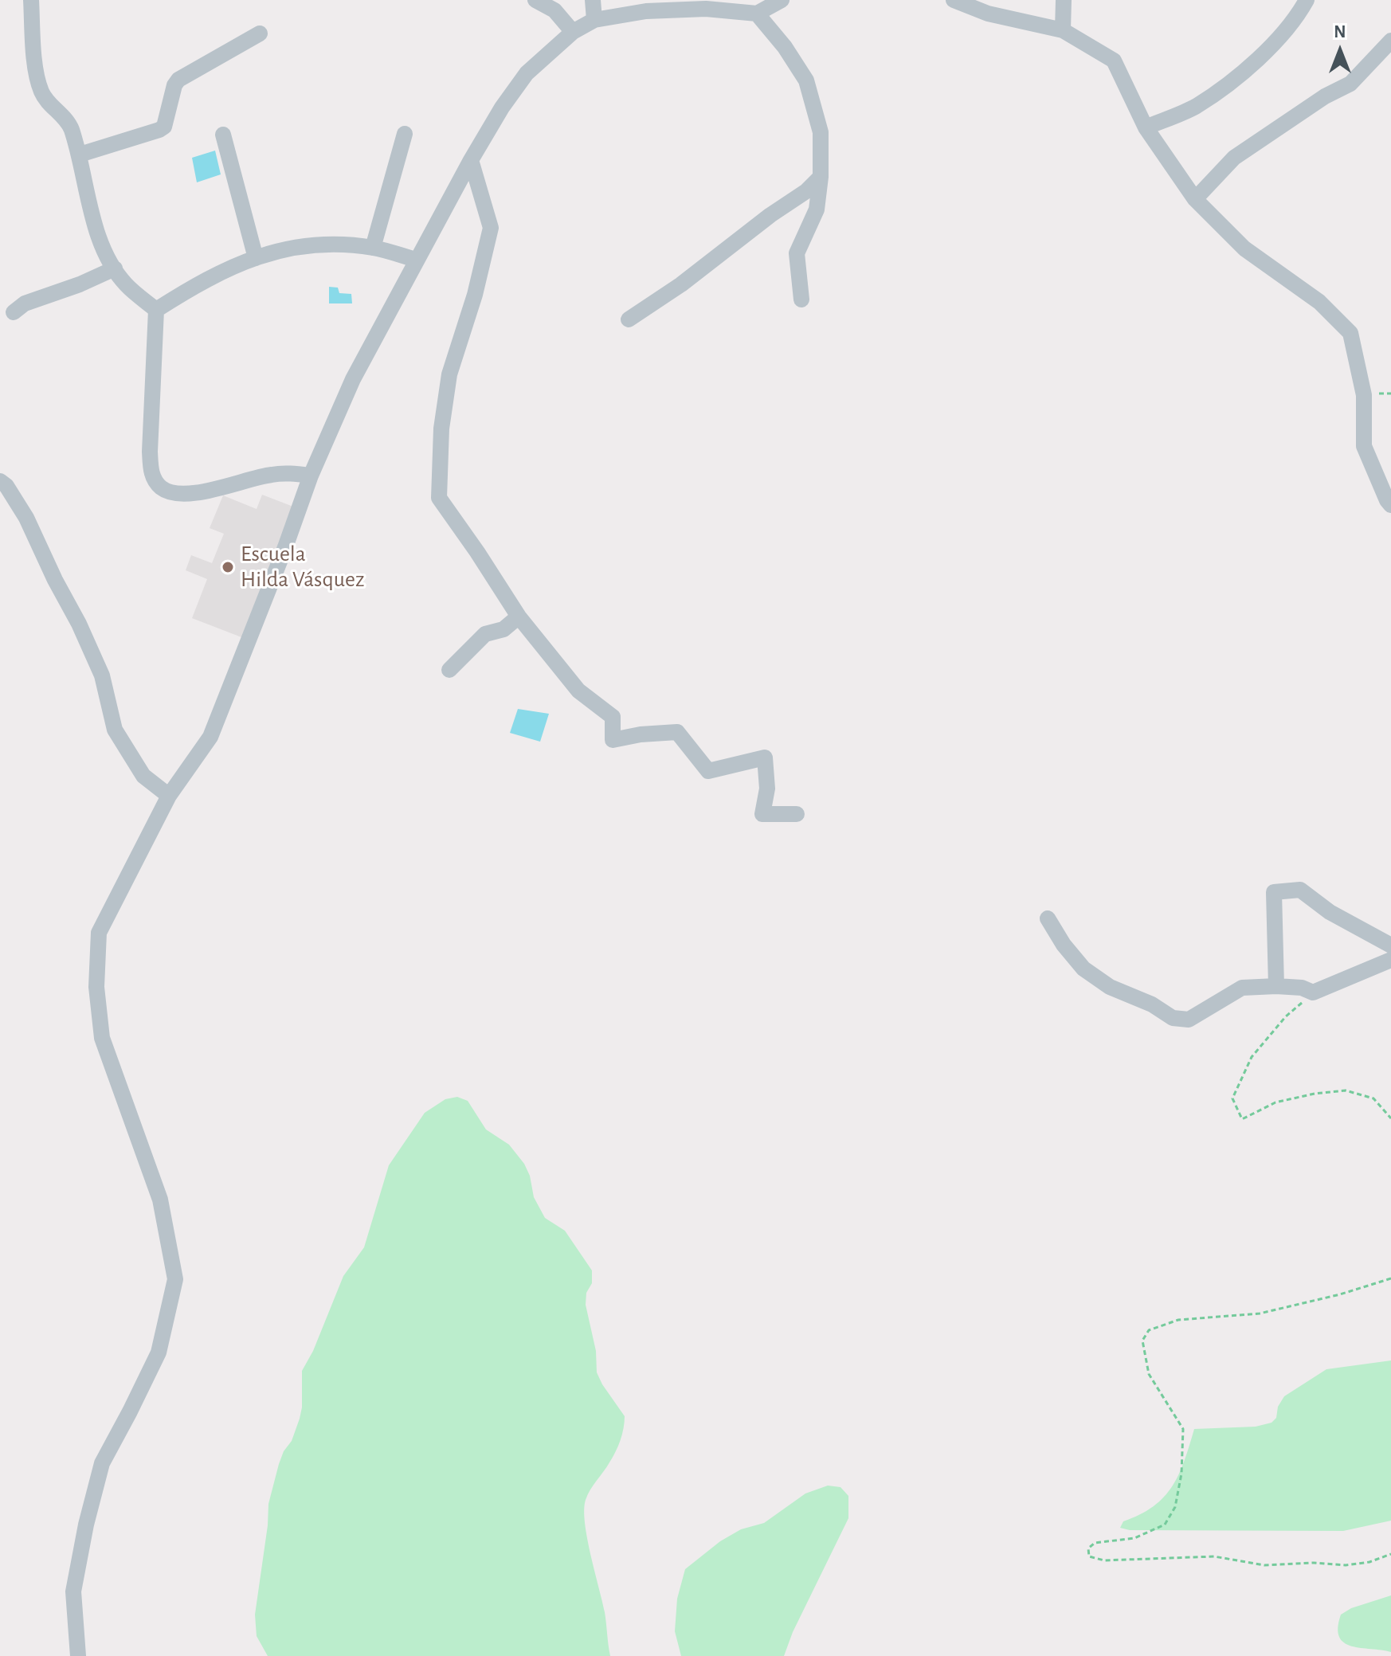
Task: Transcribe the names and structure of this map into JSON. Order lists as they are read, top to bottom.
{
  "places": ["Escuela Hilda Vásquez"],
  "north": "top"
}
